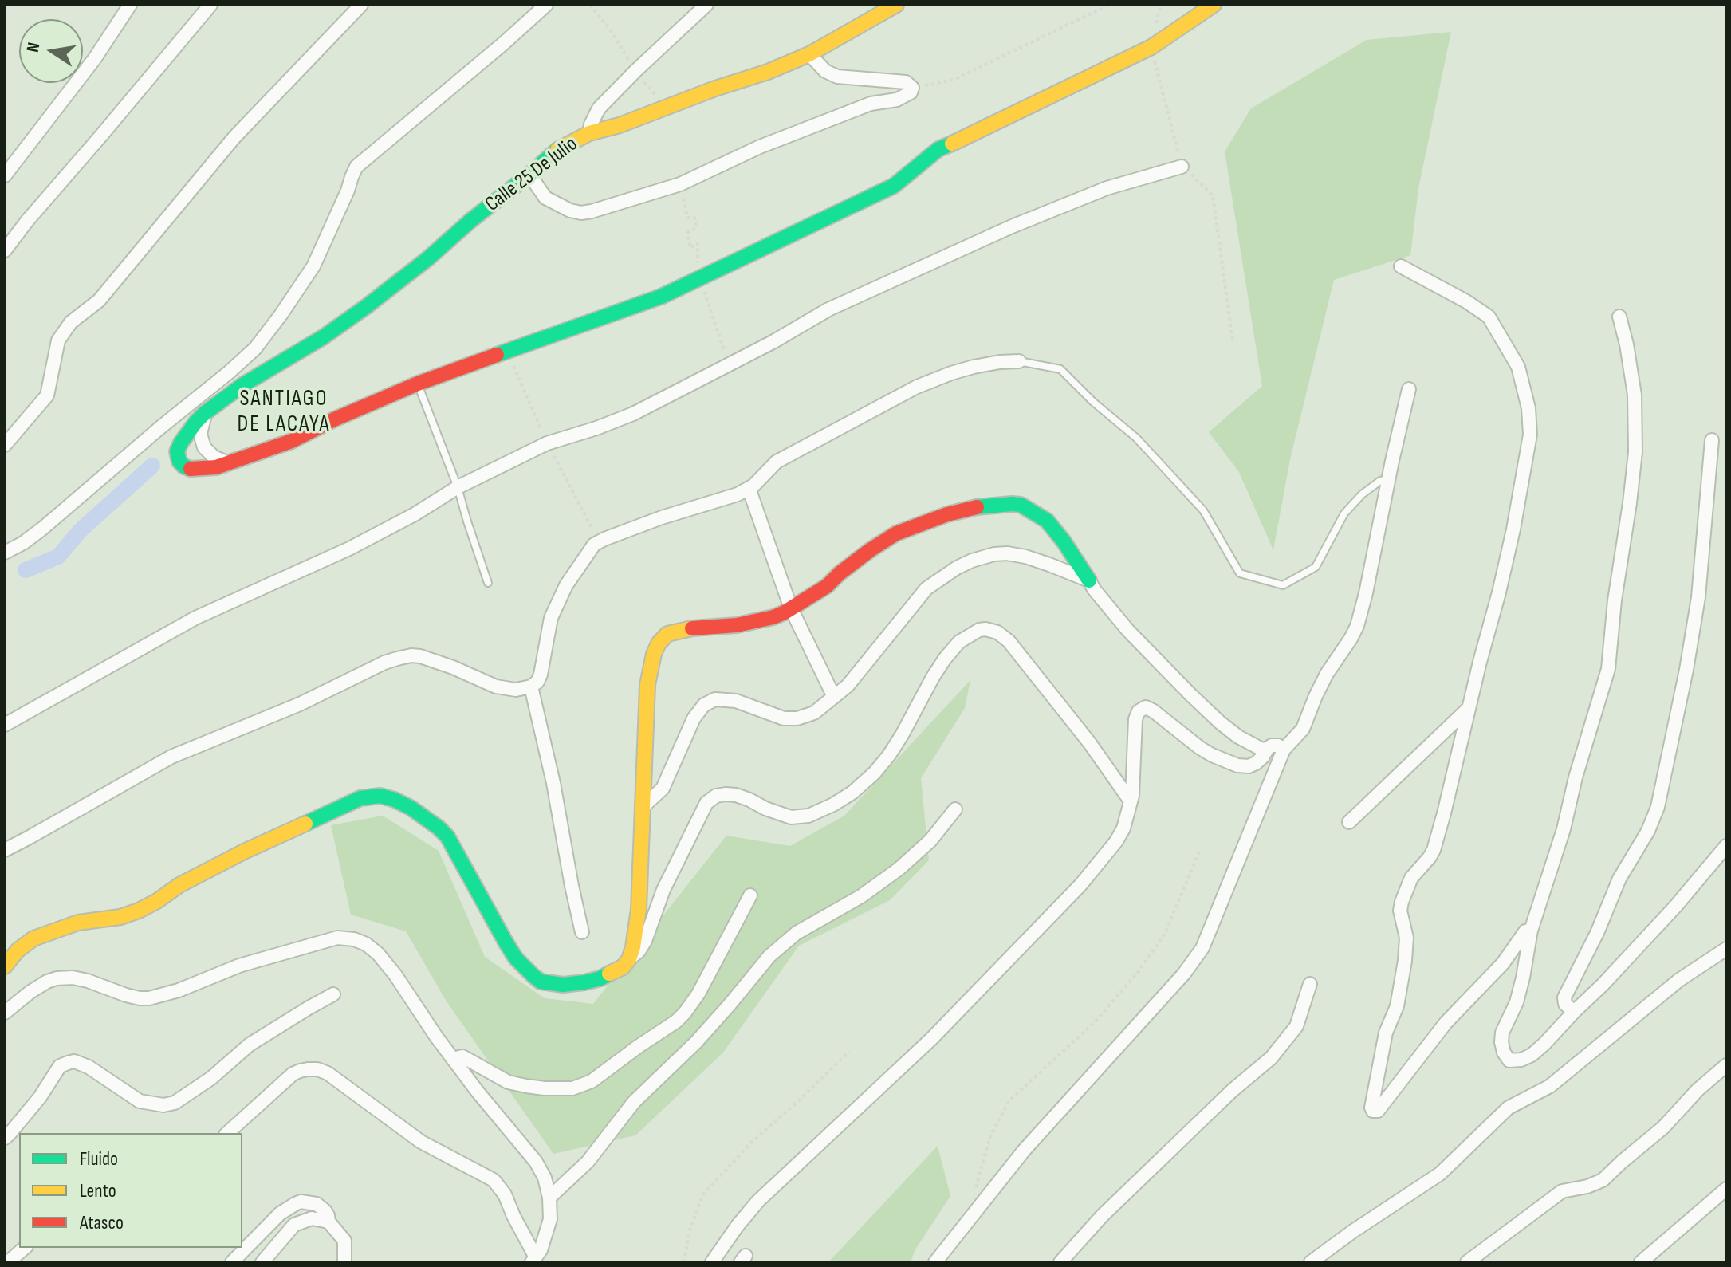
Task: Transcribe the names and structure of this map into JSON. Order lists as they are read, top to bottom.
{
  "streets": {
    "street": ["Calle 25 De Julio"]
  },
  "districts": ["SANTIAGO DE LACAYA"],
  "legend": ["Fluido", "Lento", "Atasco"],
  "north": "left"
}
